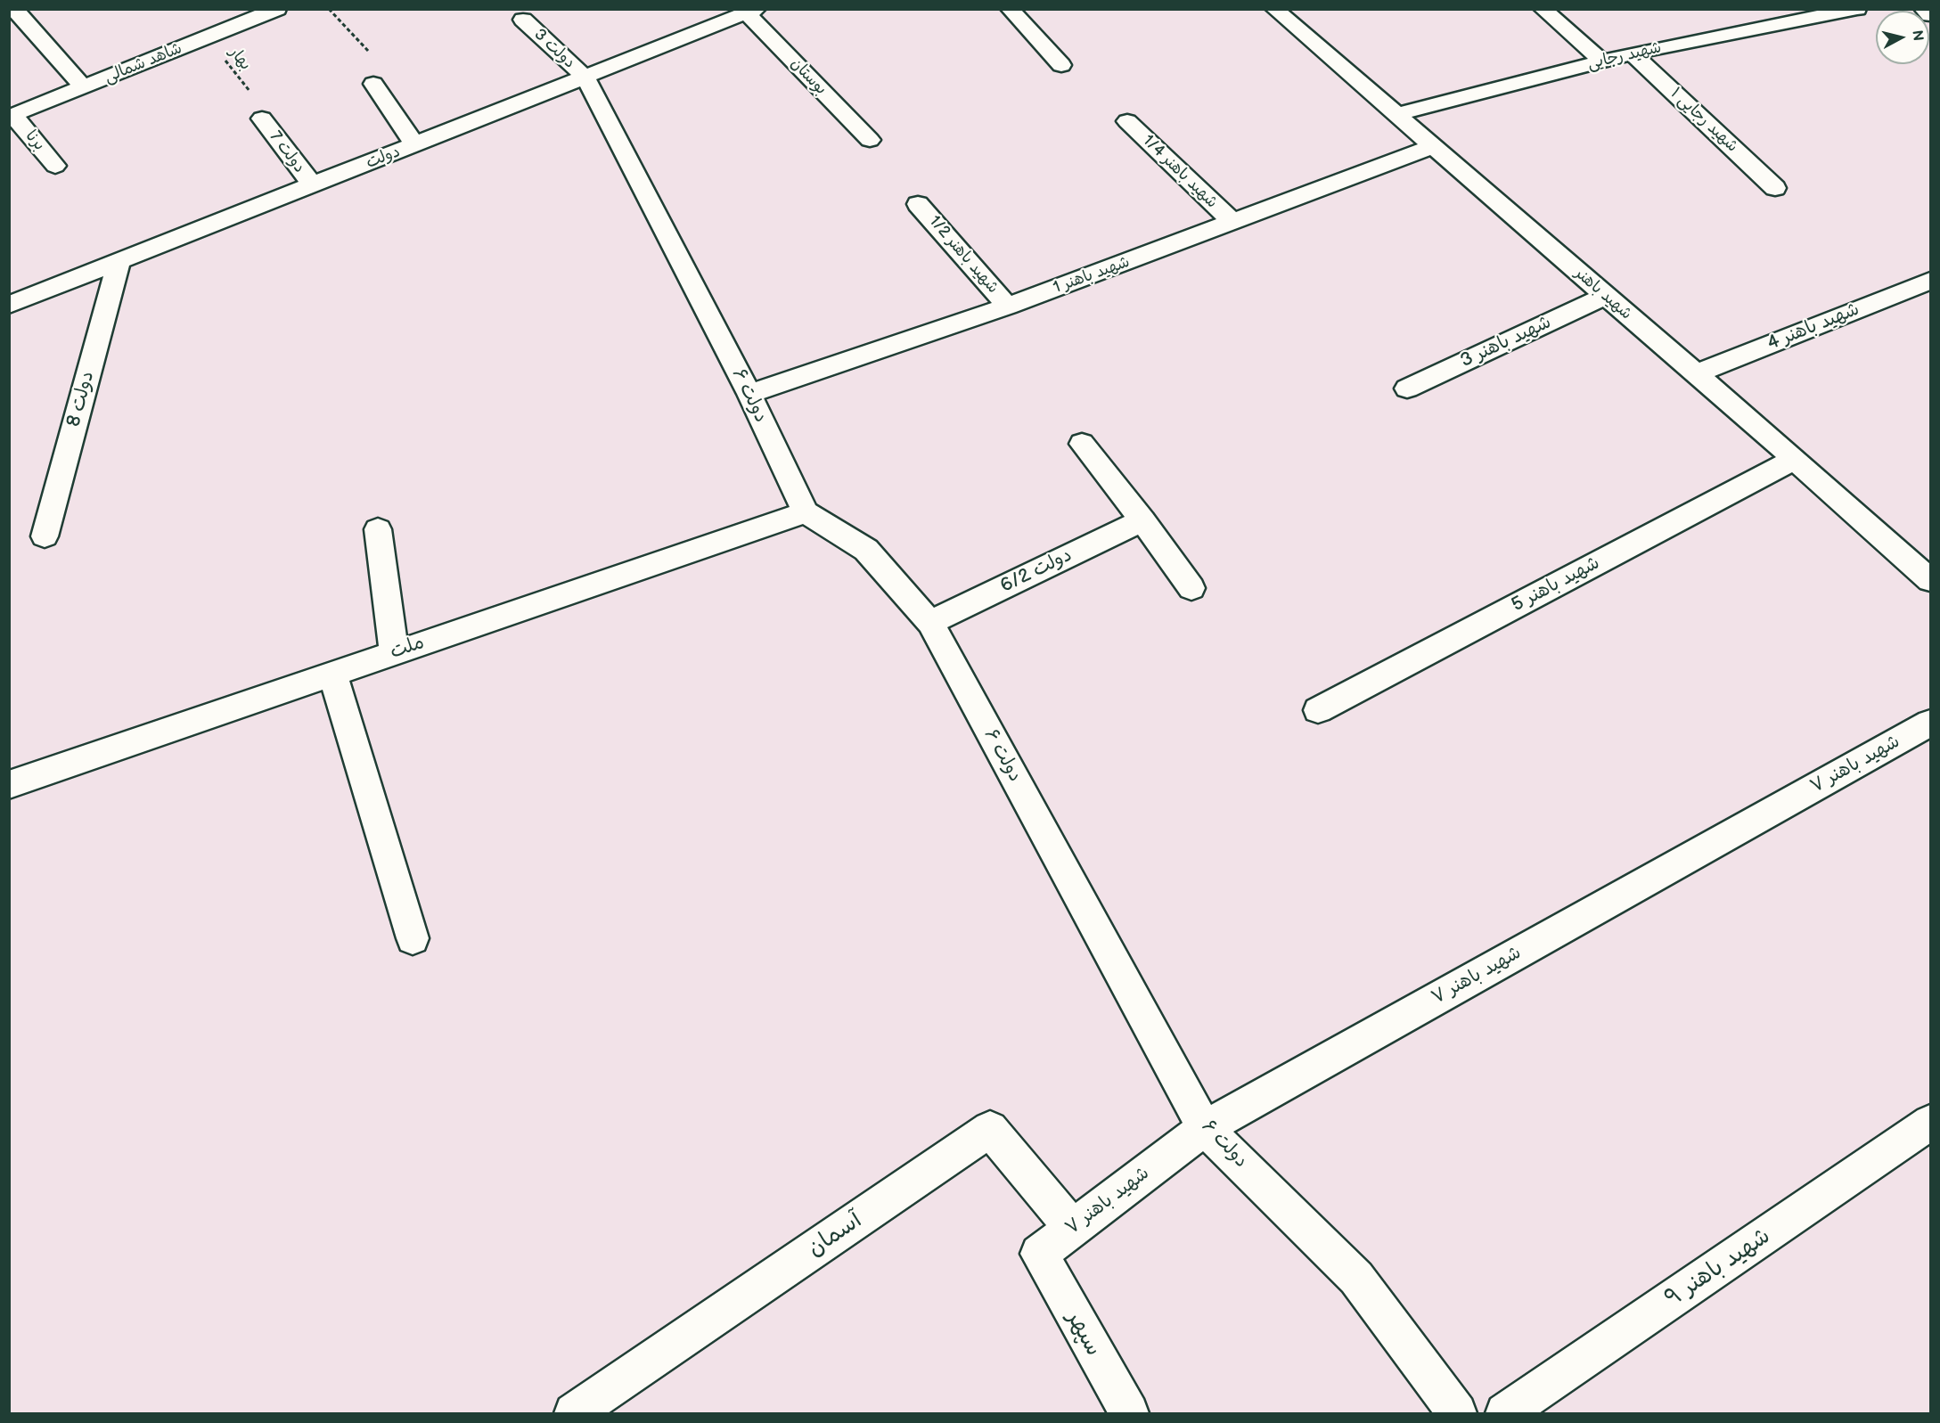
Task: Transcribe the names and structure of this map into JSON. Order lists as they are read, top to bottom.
{
  "streets": {
    "street": [
      "دولت 3",
      "شهید رجایی",
      "شاهد شمالی",
      "بوستان",
      "شهید رجایی ۱",
      "برنا",
      "دولت 7",
      "دولت",
      "شهید باهنر 1/4",
      "شهید باهنر 1/2",
      "شهید باهنر 1",
      "شهید باهنر",
      "شهید باهنر 4",
      "شهید باهنر 3",
      "دولت ۶",
      "دولت 8",
      "دولت 6/2",
      "شهید باهنر 5",
      "ملت",
      "شهید باهنر ۷",
      "آسمان",
      "شهید باهنر ۹",
      "سپهر"
    ],
    "path": ["بهار"]
  },
  "crossings": [
    ["دولت 3", "دولت"],
    ["دولت 3", "دولت ۶"],
    ["شهید رجایی", "شهید رجایی ۱"],
    ["شهید رجایی", "شهید باهنر"],
    ["بهار", "شاهد شمالی"],
    ["شاهد شمالی", "برنا"],
    ["بوستان", "دولت"],
    ["دولت 7", "دولت"],
    ["دولت", "دولت ۶"],
    ["دولت", "دولت 8"],
    ["شهید باهنر 1/4", "شهید باهنر 1"],
    ["شهید باهنر 1/2", "شهید باهنر 1"],
    ["شهید باهنر 1", "شهید باهنر"],
    ["شهید باهنر 1", "دولت ۶"],
    ["شهید باهنر", "شهید باهنر 4"],
    ["شهید باهنر", "شهید باهنر 3"],
    ["شهید باهنر", "شهید باهنر 5"],
    ["دولت ۶", "دولت 6/2"],
    ["دولت ۶", "ملت"],
    ["دولت ۶", "شهید باهنر ۷"],
    ["شهید باهنر ۷", "آسمان"],
    ["شهید باهنر ۷", "سپهر"]
  ],
  "north": "right"
}
